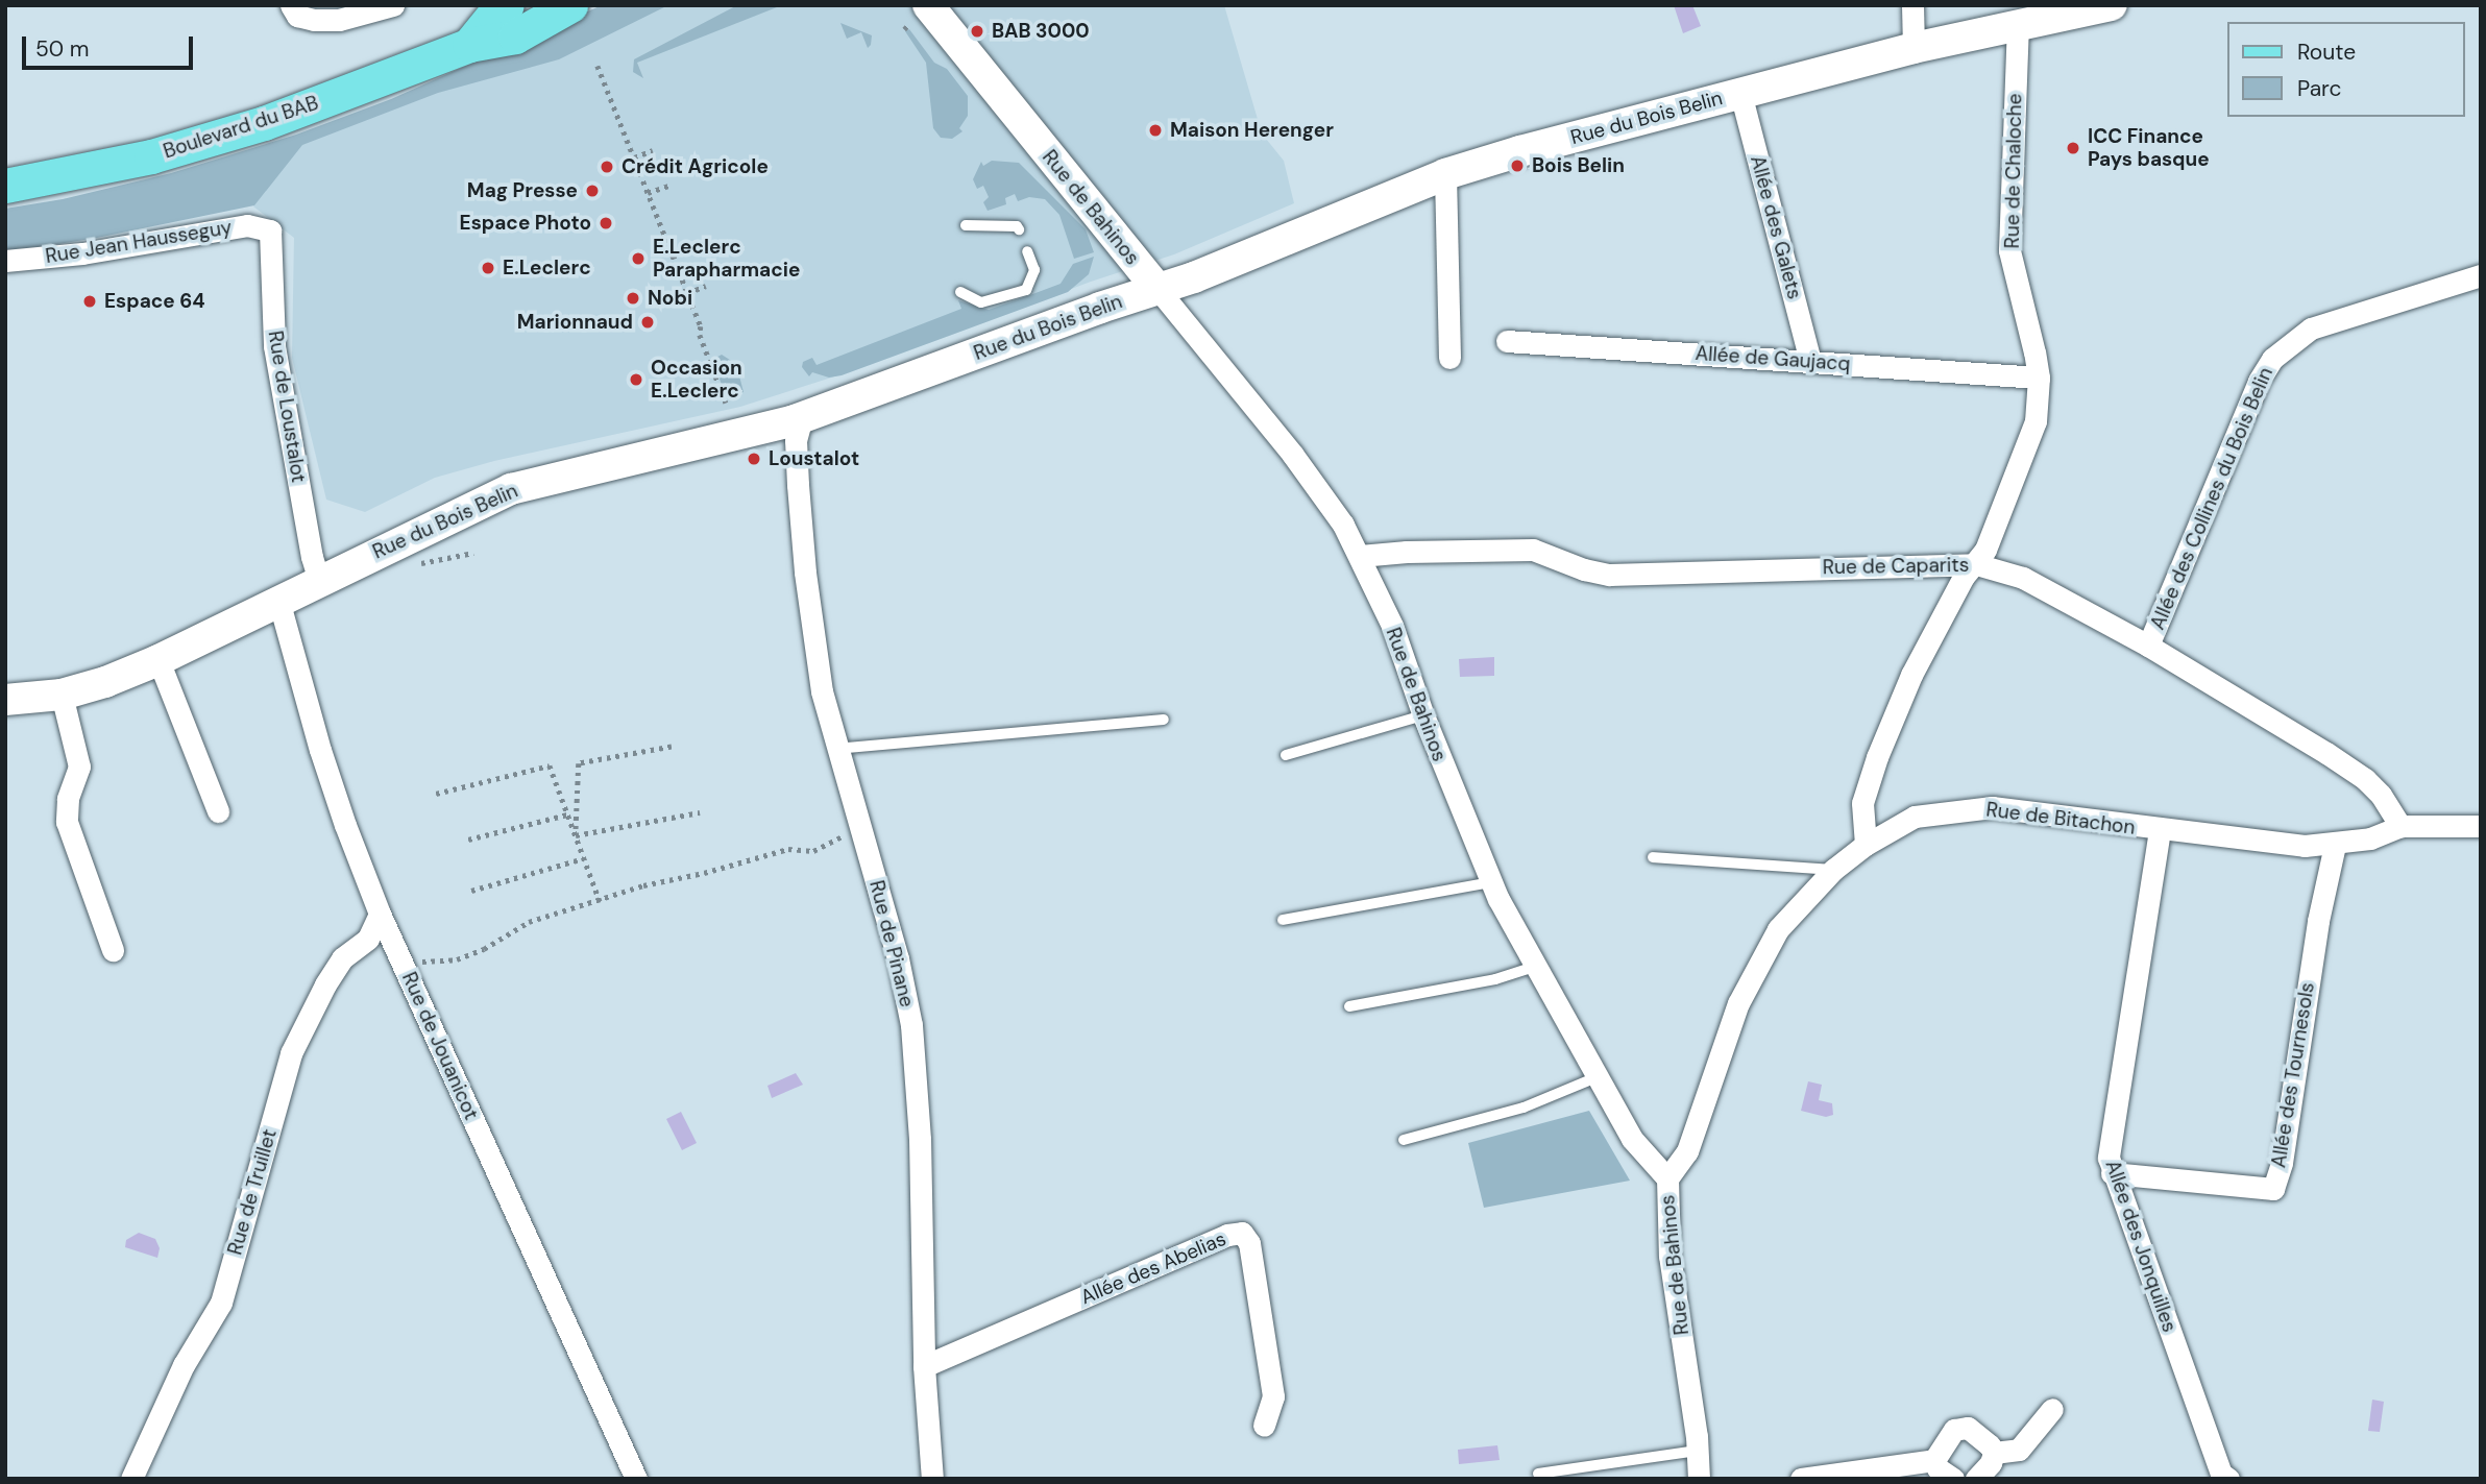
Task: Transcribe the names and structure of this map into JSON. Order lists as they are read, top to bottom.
{
  "streets": {
    "main road": ["Boulevard du BAB"],
    "street": [
      "Rue du Bois Belin",
      "Rue de Chaloche",
      "Rue de Bahinos",
      "Allée des Galets",
      "Rue Jean Hausseguy",
      "Allée de Gaujacq",
      "Rue de Loustalot",
      "Allée des Collines du Bois Belin",
      "Rue de Caparits",
      "Rue de Bitachon",
      "Rue de Pinane",
      "Rue de Jouanicot",
      "Allée des Tournesols",
      "Rue de Truillet",
      "Allée des Jonquilles",
      "Allée des Abelias"
    ]
  },
  "crossings": [
    ["Rue du Bois Belin", "Rue de Chaloche"],
    ["Rue du Bois Belin", "Rue de Bahinos"],
    ["Rue du Bois Belin", "Allée des Galets"],
    ["Rue du Bois Belin", "Rue de Loustalot"],
    ["Rue du Bois Belin", "Rue de Pinane"],
    ["Rue du Bois Belin", "Rue de Jouanicot"],
    ["Rue de Chaloche", "Allée de Gaujacq"],
    ["Rue de Chaloche", "Rue de Caparits"],
    ["Rue de Chaloche", "Rue de Bitachon"],
    ["Rue de Bahinos", "Rue de Caparits"],
    ["Rue de Bahinos", "Rue de Bitachon"],
    ["Allée des Galets", "Allée de Gaujacq"],
    ["Rue Jean Hausseguy", "Rue de Loustalot"],
    ["Allée des Collines du Bois Belin", "Rue de Caparits"],
    ["Rue de Caparits", "Rue de Bitachon"],
    ["Rue de Bitachon", "Allée des Tournesols"],
    ["Rue de Bitachon", "Allée des Jonquilles"],
    ["Rue de Pinane", "Allée des Abelias"],
    ["Rue de Jouanicot", "Rue de Truillet"],
    ["Allée des Tournesols", "Allée des Jonquilles"]
  ],
  "places": [
    "BAB 3000",
    "Maison Herenger",
    "ICC Finance Pays basque",
    "Bois Belin",
    "Crédit Agricole",
    "Mag Presse",
    "Espace Photo",
    "E.Leclerc Parapharmacie",
    "E.Leclerc",
    "Nobi",
    "Espace 64",
    "Marionnaud",
    "Occasion E.Leclerc",
    "Loustalot"
  ],
  "legend": ["Route", "Parc"],
  "scale_bar": "50 m"
}
